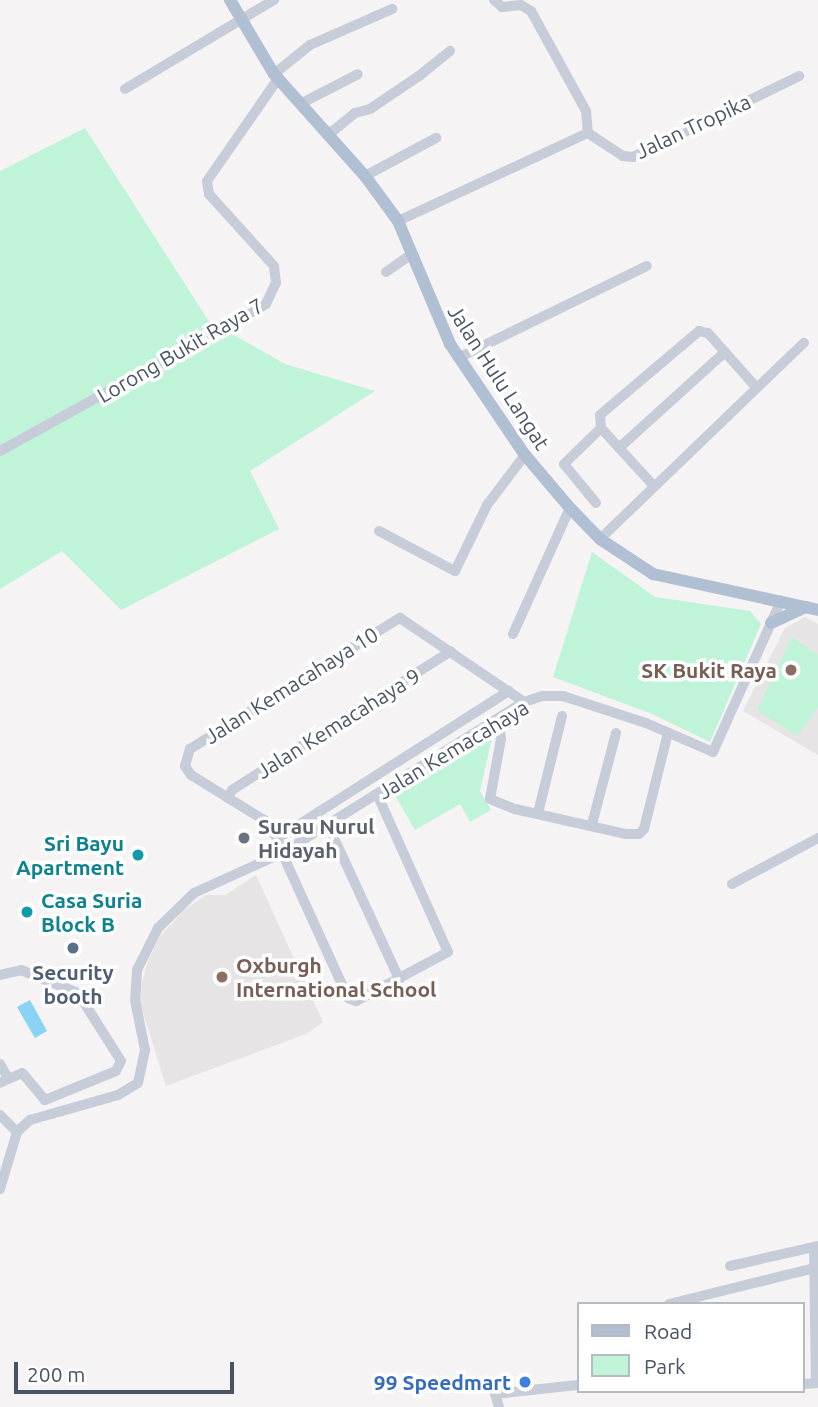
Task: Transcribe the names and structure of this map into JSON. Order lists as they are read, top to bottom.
{
  "streets": {
    "main road": ["Jalan Hulu Langat"],
    "street": [
      "Jalan Tropika",
      "Lorong Bukit Raya 7",
      "Jalan Kemacahaya 10",
      "Jalan Kemacahaya 9",
      "Jalan Kemacahaya"
    ]
  },
  "crossings": [
    ["Lorong Bukit Raya 7", "Jalan Hulu Langat"],
    ["Jalan Hulu Langat", "Jalan Kemacahaya"],
    ["Jalan Kemacahaya 10", "Jalan Kemacahaya 9"]
  ],
  "places": [
    "SK Bukit Raya",
    "Surau Nurul Hidayah",
    "Sri Bayu Apartment",
    "Casa Suria Block B",
    "Security booth",
    "Oxburgh International School",
    "99 Speedmart"
  ],
  "legend": ["Road", "Park"],
  "scale_bar": "200 m"
}
